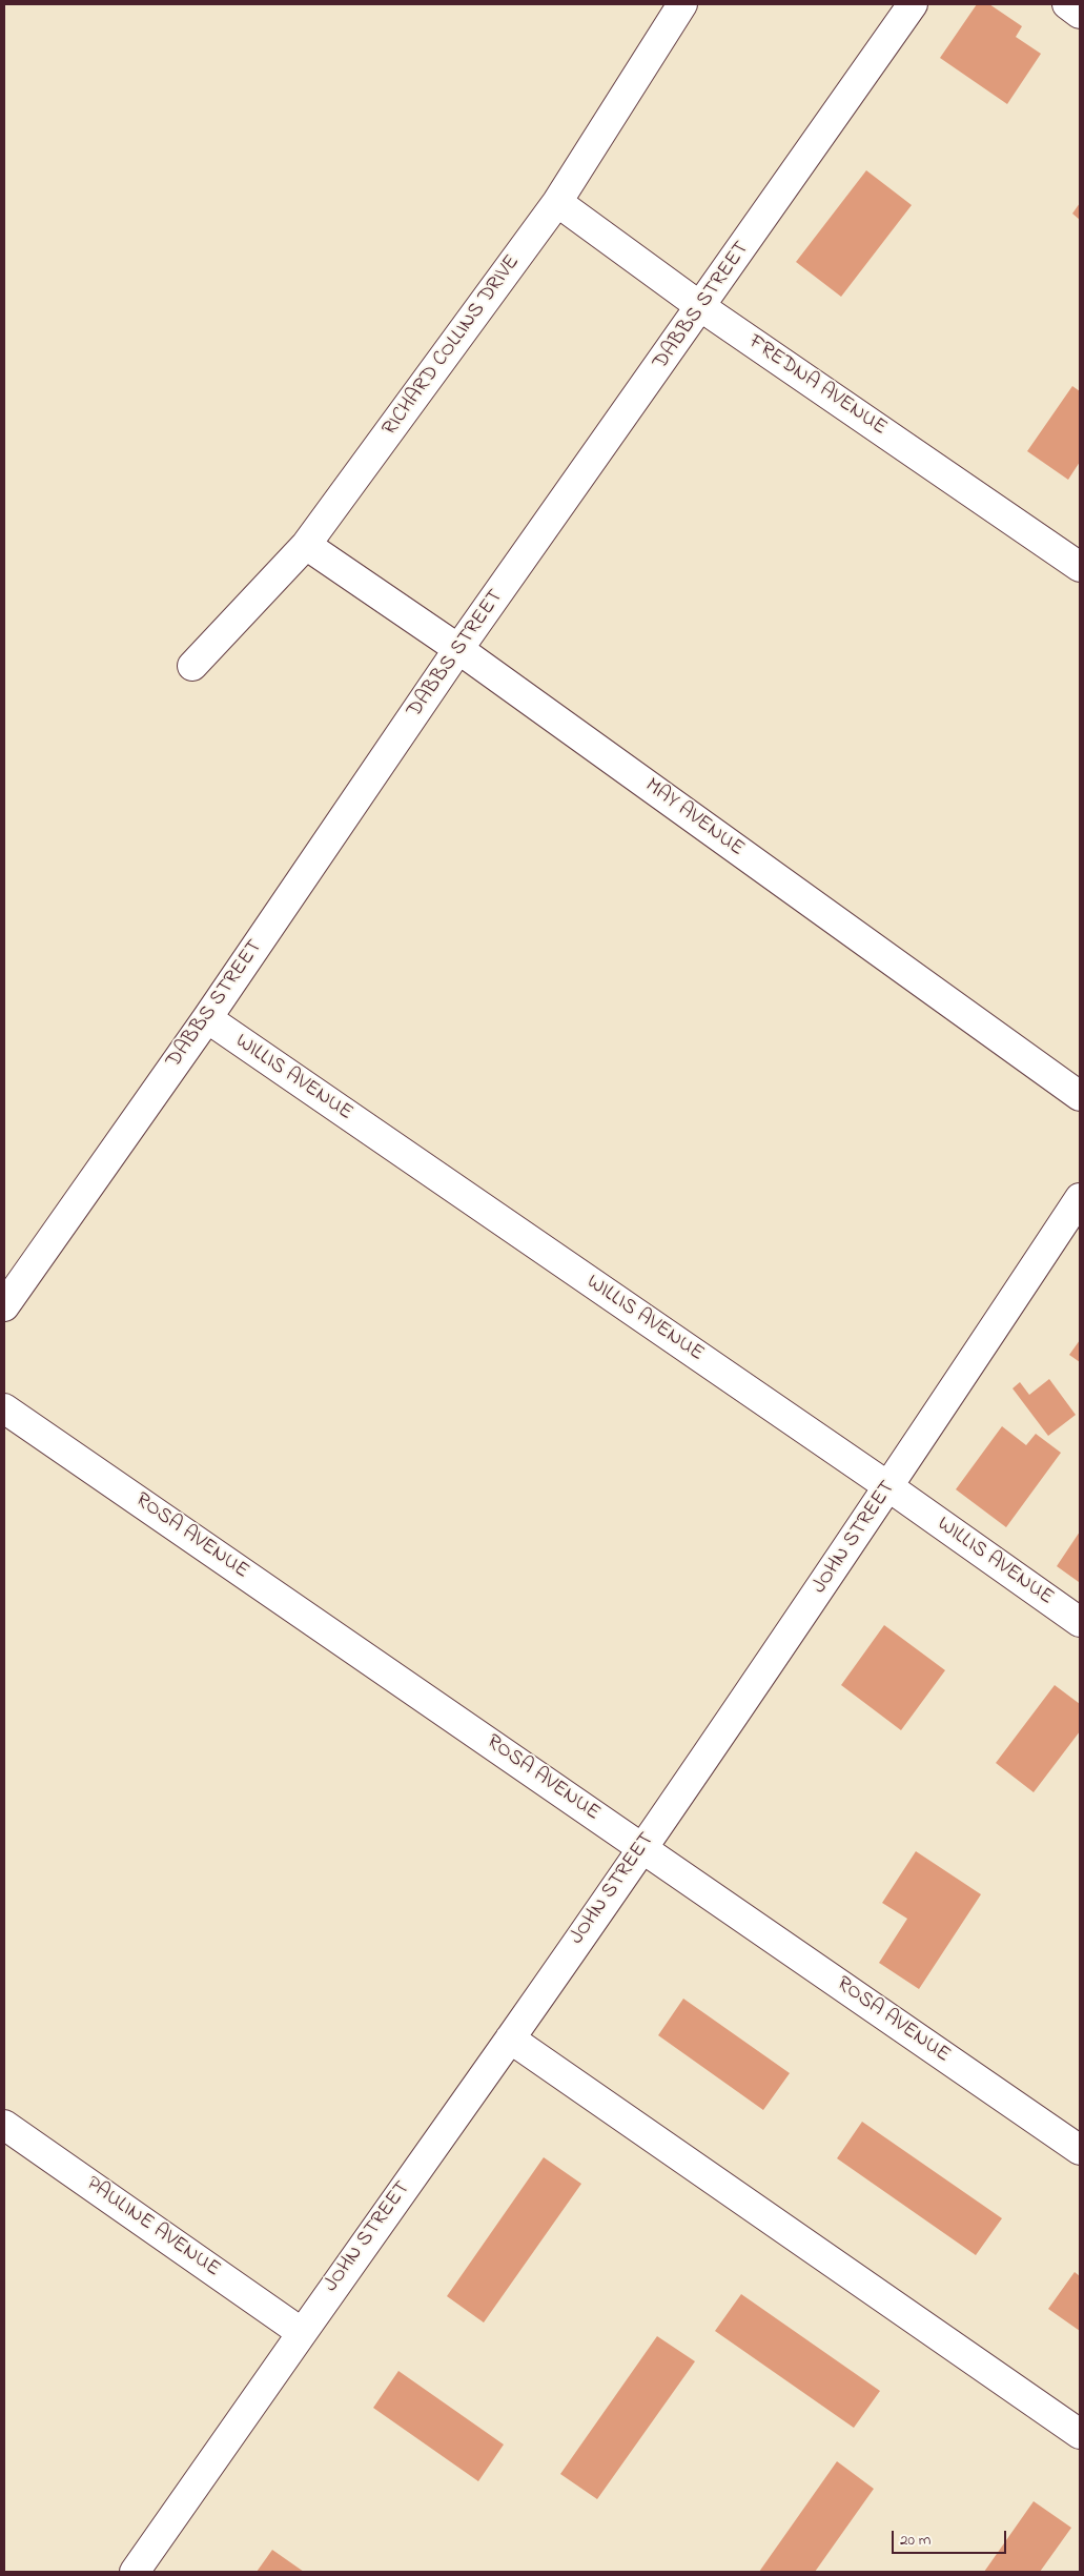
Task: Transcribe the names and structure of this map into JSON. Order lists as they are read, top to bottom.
{
  "streets": {
    "street": [
      "DABBS STREET",
      "RICHARD COLLINS DRIVE",
      "FREDNA AVENUE",
      "MAY AVENUE",
      "WILLIS AVENUE",
      "ROSA AVENUE",
      "JOHN STREET",
      "PAULINE AVENUE"
    ]
  },
  "crossings": [
    ["DABBS STREET", "FREDNA AVENUE"],
    ["DABBS STREET", "MAY AVENUE"],
    ["DABBS STREET", "WILLIS AVENUE"],
    ["RICHARD COLLINS DRIVE", "FREDNA AVENUE"],
    ["RICHARD COLLINS DRIVE", "MAY AVENUE"],
    ["WILLIS AVENUE", "JOHN STREET"],
    ["ROSA AVENUE", "JOHN STREET"],
    ["JOHN STREET", "PAULINE AVENUE"]
  ],
  "scale_bar": "20 m"
}
